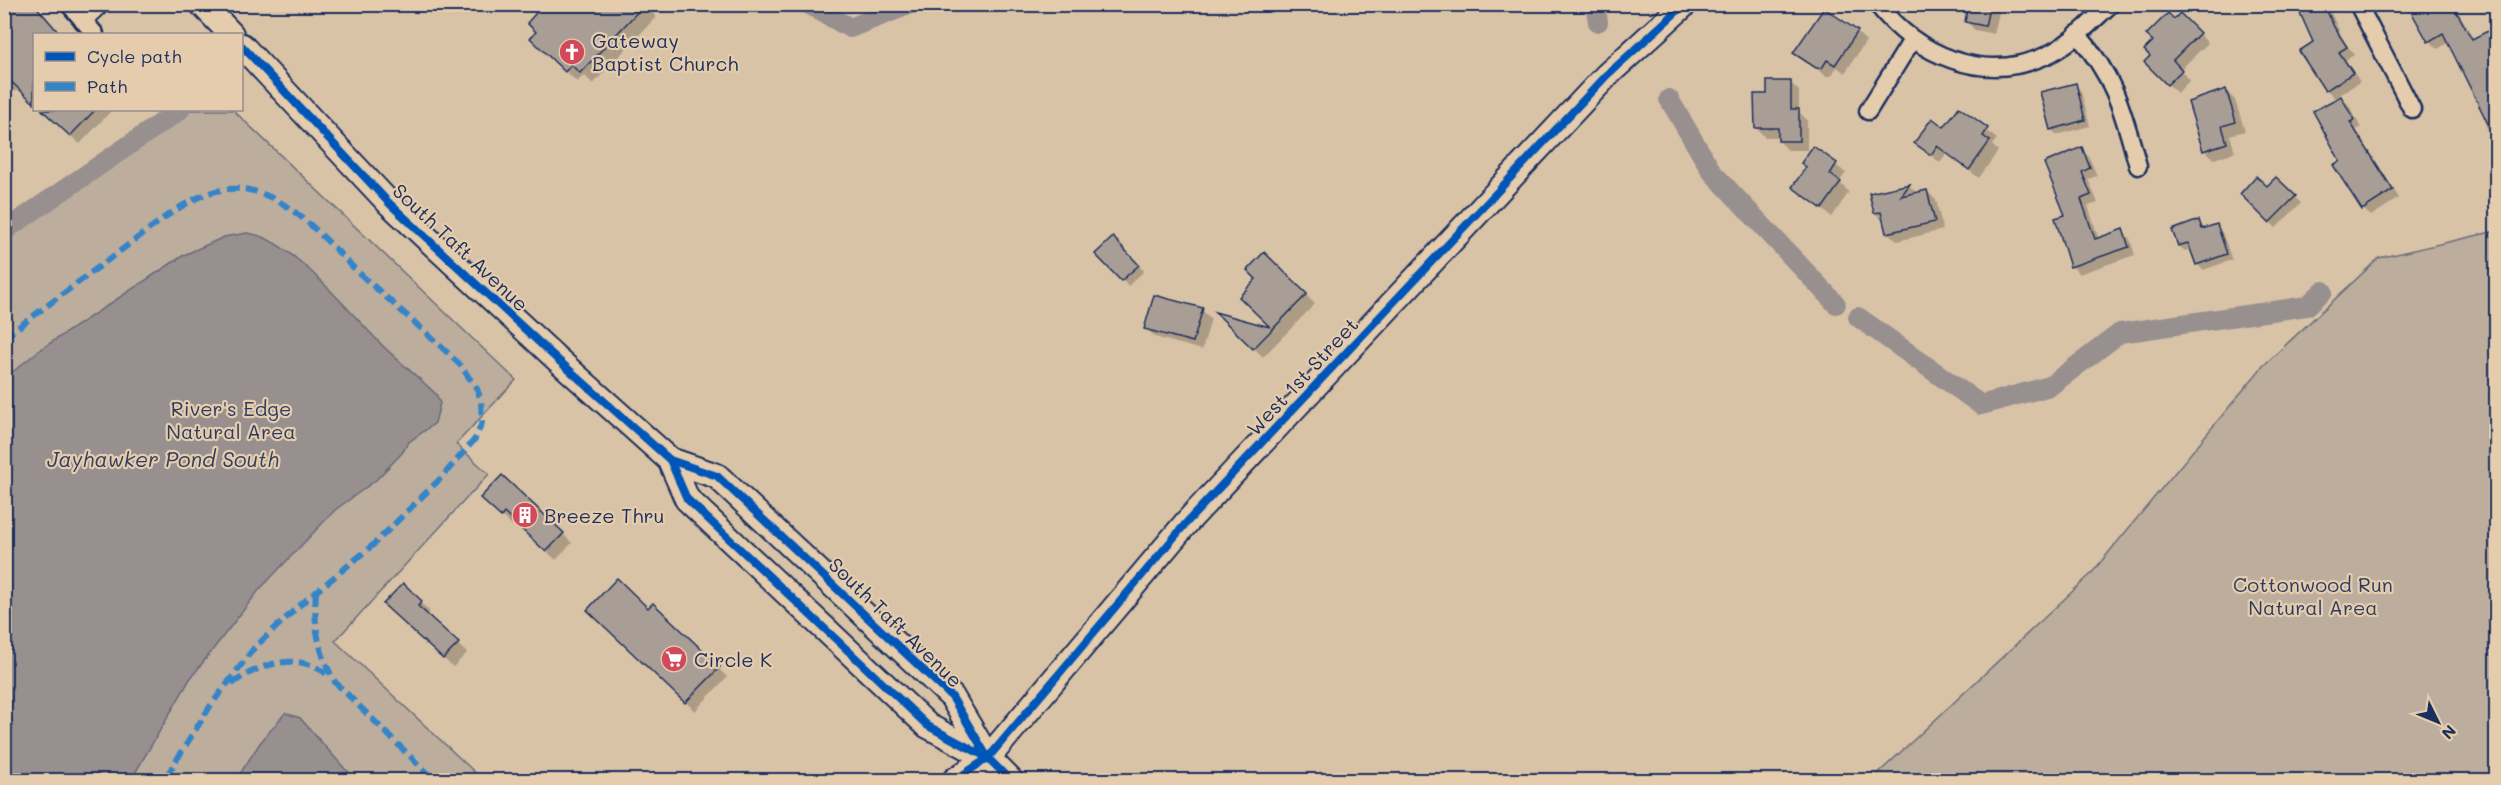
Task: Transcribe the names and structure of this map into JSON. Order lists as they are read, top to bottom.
{
  "streets": {
    "main road": ["South Taft Avenue", "West 1st Street"]
  },
  "crossings": [
    ["South Taft Avenue", "West 1st Street"]
  ],
  "water": ["Jayhawker Pond South"],
  "parks": ["River's Edge Natural Area", "Cottonwood Run Natural Area"],
  "places": {
    "church": ["Gateway Baptist Church"],
    "building": ["Breeze Thru"],
    "supermarket": ["Circle K"]
  },
  "legend": ["Cycle path", "Path"],
  "north": "bottom right"
}
